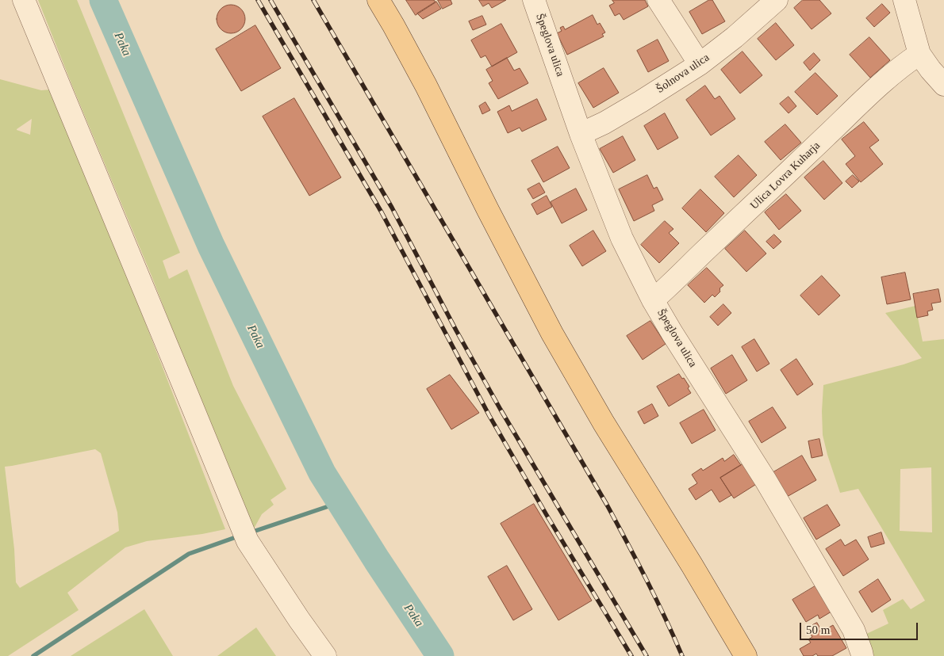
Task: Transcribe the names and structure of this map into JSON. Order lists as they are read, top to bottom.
{
  "streets": {
    "street": ["Špeglova ulica", "Šolnova ulica", "Ulica Lovra Kuharja"]
  },
  "crossings": [
    ["Špeglova ulica", "Šolnova ulica"],
    ["Špeglova ulica", "Ulica Lovra Kuharja"]
  ],
  "water": ["Paka"],
  "scale_bar": "50 m"
}
